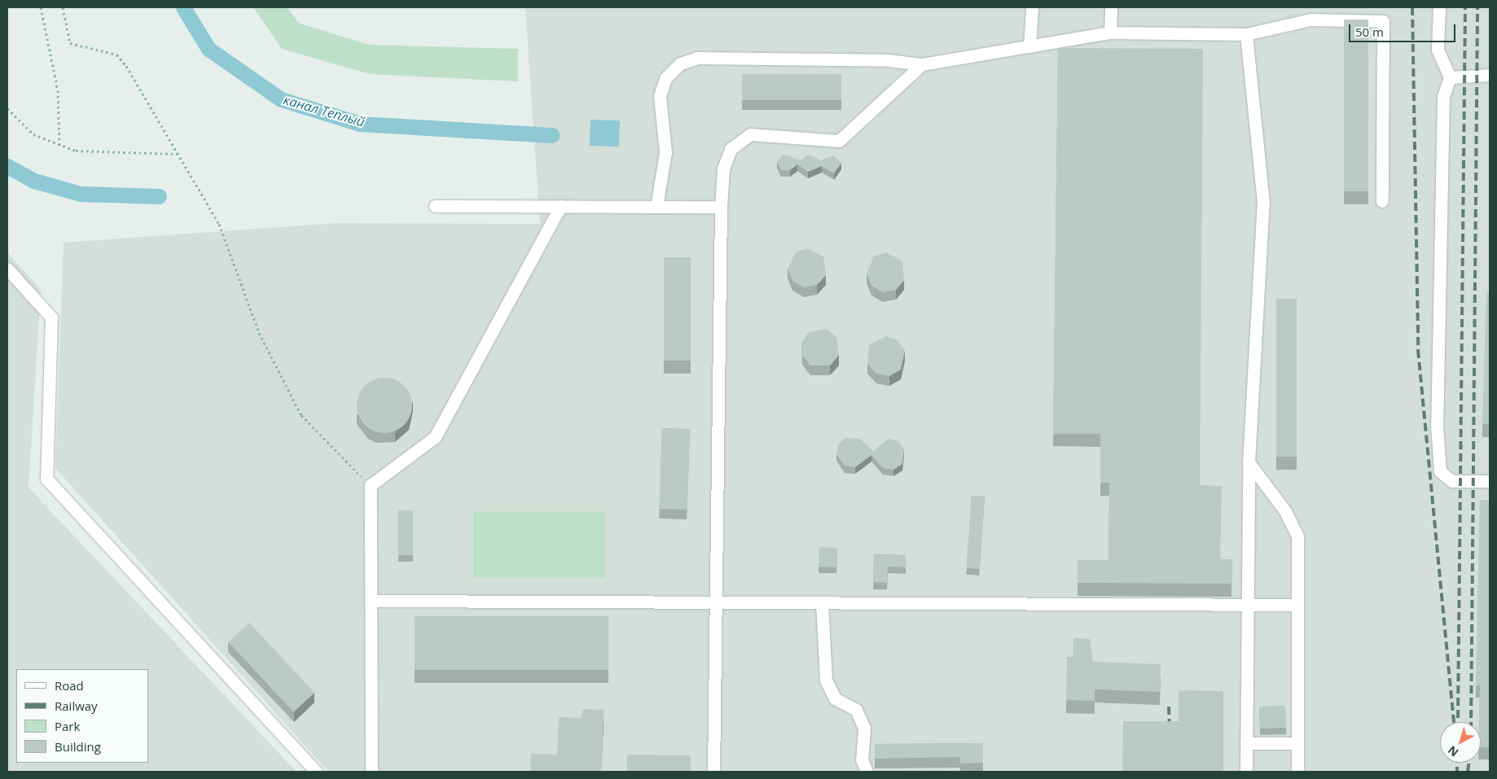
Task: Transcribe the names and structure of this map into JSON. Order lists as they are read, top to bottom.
{
  "water": ["канал Теплый"],
  "legend": [
    "Road",
    "Railway",
    "Park",
    "Building"
  ],
  "scale_bar": "50 m",
  "north": "bottom left"
}
